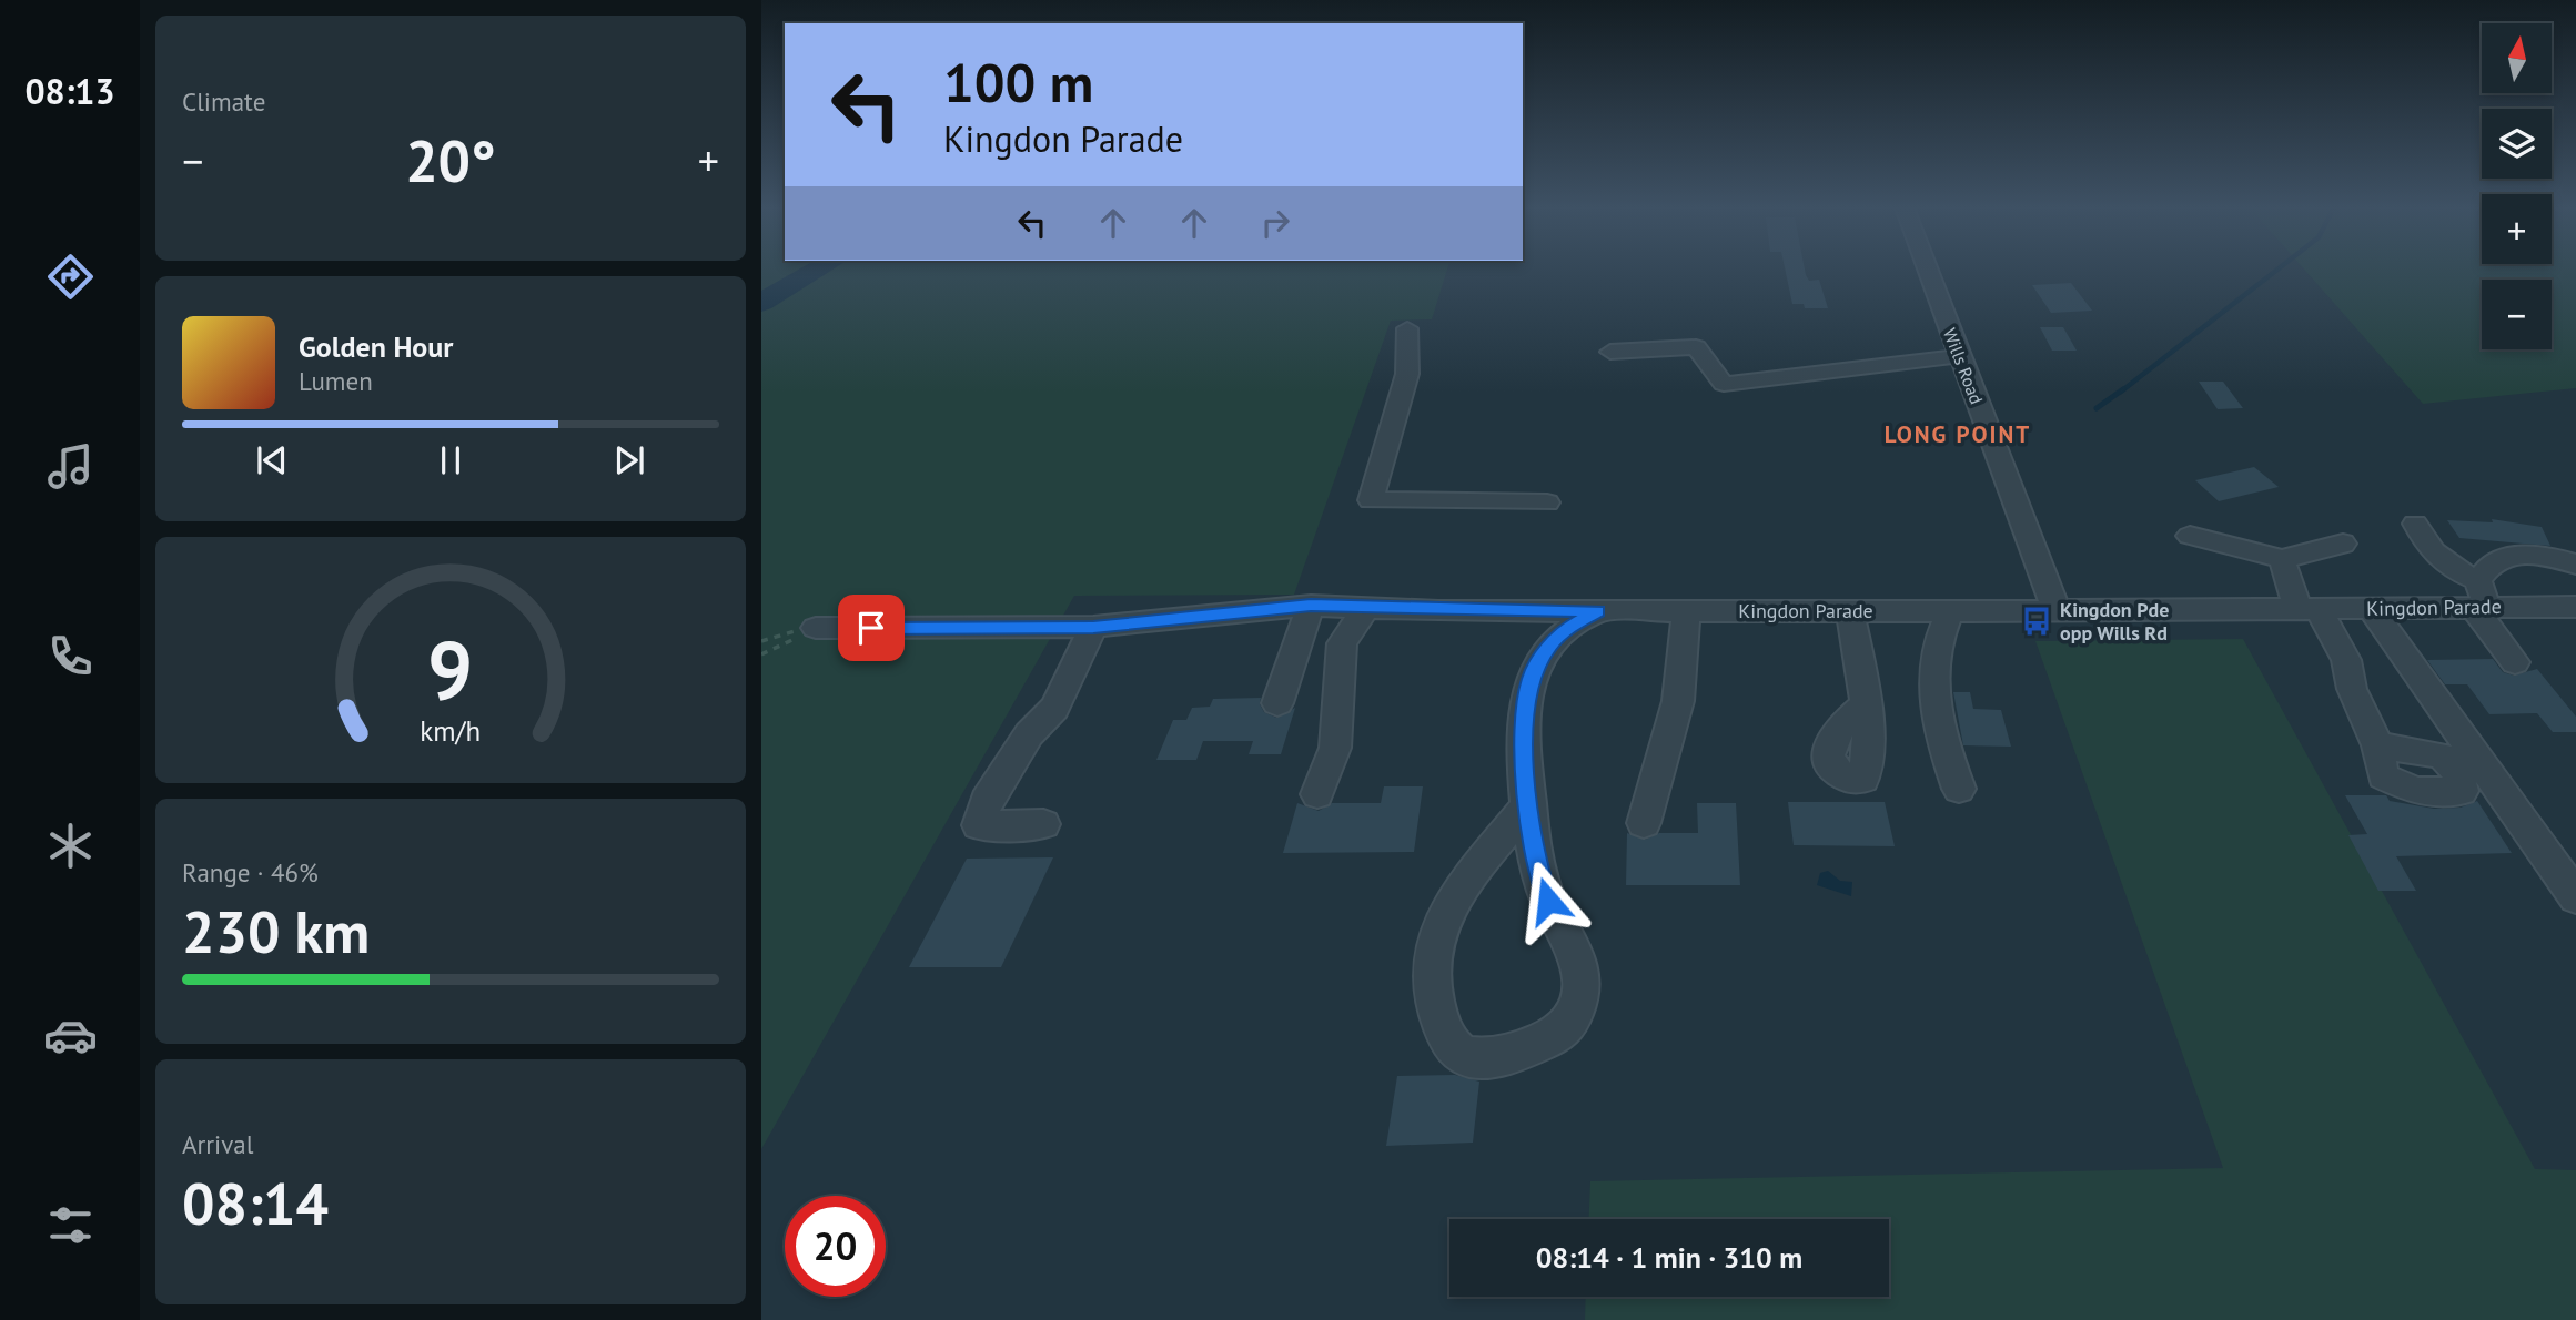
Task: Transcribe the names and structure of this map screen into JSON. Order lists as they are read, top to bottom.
{
  "streets": {
    "street": ["Wills Road", "Kingdon Parade"]
  },
  "crossings": [
    ["Wills Road", "Kingdon Parade"]
  ],
  "districts": ["LONG POINT"],
  "places": {
    "bus stop": ["Kingdon Pde opp Wills Rd"]
  },
  "north": "top",
  "page": {
    "tabs": "08:13",
    "tile": [
      "Climate",
      ["Range · 46%", "230 km"],
      ["Arrival", "08:14"]
    ],
    "map_buttons": ["+", "−"],
    "turn": ["100 m", "Kingdon Parade"],
    "heat": ["−", "20°", "+"],
    "song": ["Golden Hour", "Lumen"],
    "limit": "20",
    "trip": "08:14 · 1 min · 310 m",
    "gauge": ["9", "km/h"]
  }
}
